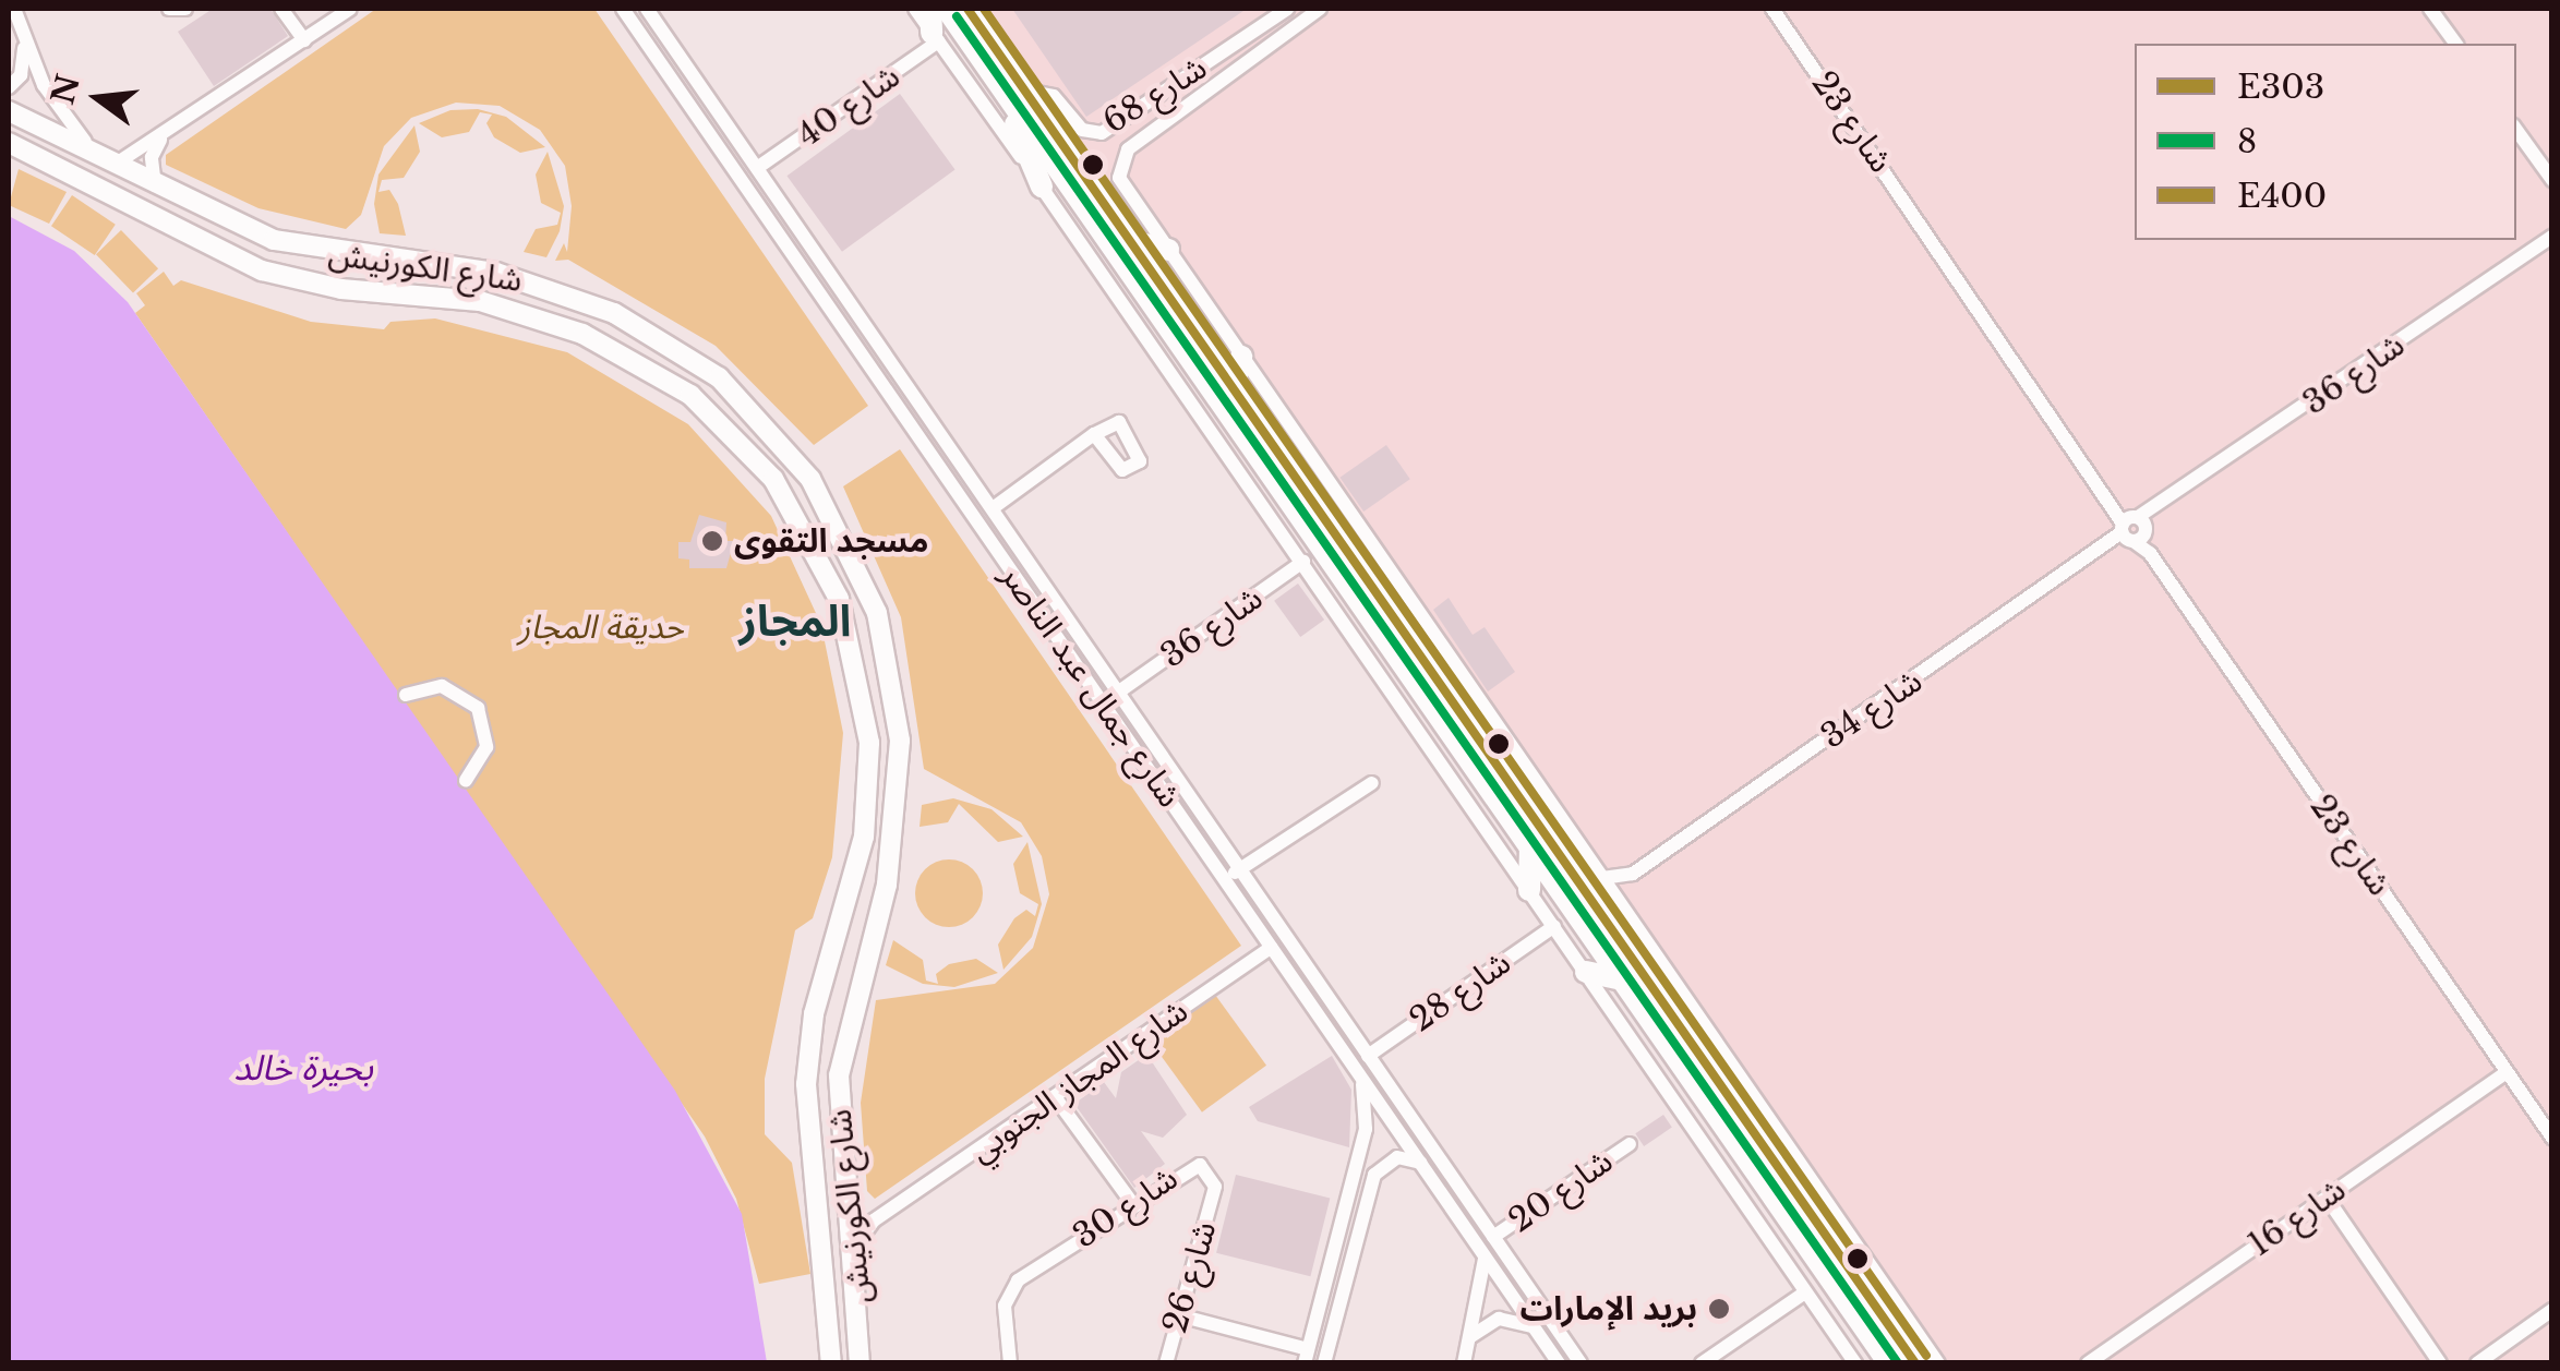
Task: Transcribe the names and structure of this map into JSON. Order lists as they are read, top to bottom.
{
  "streets": {
    "main road": ["شارع الكورنيش"],
    "street": [
      "شارع 68",
      "شارع 40",
      "شارع 23",
      "شارع 36",
      "شارع جمال عبد الناصر",
      "شارع 34",
      "شارع 28",
      "شارع المجاز الجنوبي",
      "شارع 20",
      "شارع 30",
      "شارع 16",
      "شارع 26"
    ]
  },
  "crossings": [
    ["شارع 40", "شارع جمال عبد الناصر"],
    ["شارع 23", "شارع 36"],
    ["شارع 23", "شارع 34"],
    ["شارع 23", "شارع 16"],
    ["شارع الكورنيش", "شارع المجاز الجنوبي"],
    ["شارع 36", "شارع جمال عبد الناصر"],
    ["شارع 36", "شارع 34"],
    ["شارع جمال عبد الناصر", "شارع 28"],
    ["شارع جمال عبد الناصر", "شارع المجاز الجنوبي"],
    ["شارع جمال عبد الناصر", "شارع 20"],
    ["شارع 30", "شارع 26"]
  ],
  "districts": ["المجاز"],
  "water": ["بحيرة خالد"],
  "parks": ["حديقة المجاز"],
  "places": ["مسجد التقوى", "بريد الإمارات"],
  "lines": ["transit line E303", "transit line E400", "transit line 8"],
  "legend": ["E303", "8", "E400"],
  "north": "left"
}
